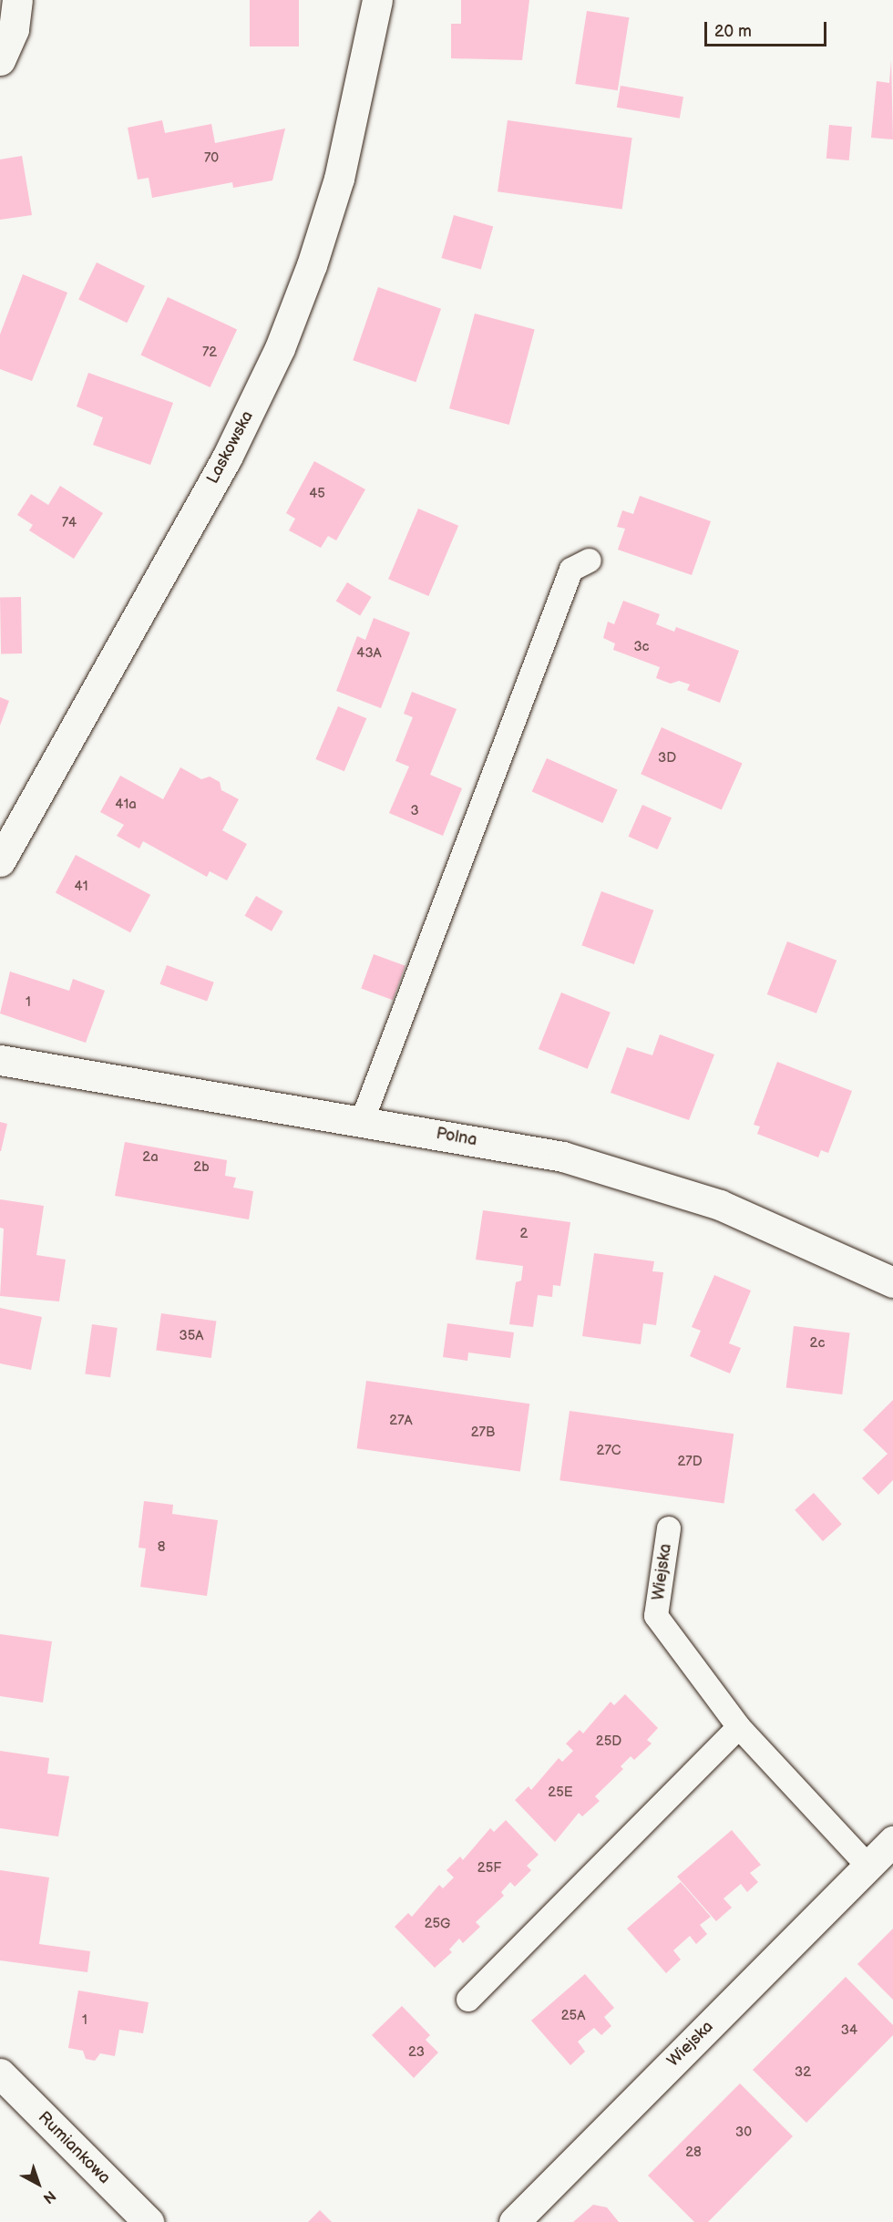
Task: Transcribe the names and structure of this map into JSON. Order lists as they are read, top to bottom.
{
  "streets": {
    "street": [
      "Laskowska",
      "Polna",
      "Wiejska",
      "Rumiankowa"
    ]
  },
  "house_numbers": [
    "70",
    "72",
    "45",
    "74",
    "3c",
    "43A",
    "3D",
    "41a",
    "3",
    "41",
    "1",
    "2a",
    "2b",
    "2",
    "35A",
    "2c",
    "27A",
    "27B",
    "27C",
    "27D",
    "8",
    "25D",
    "25E",
    "25F",
    "25G",
    "25A",
    "1",
    "34",
    "23",
    "32",
    "30",
    "28"
  ],
  "scale_bar": "20 m",
  "north": "bottom right"
}
